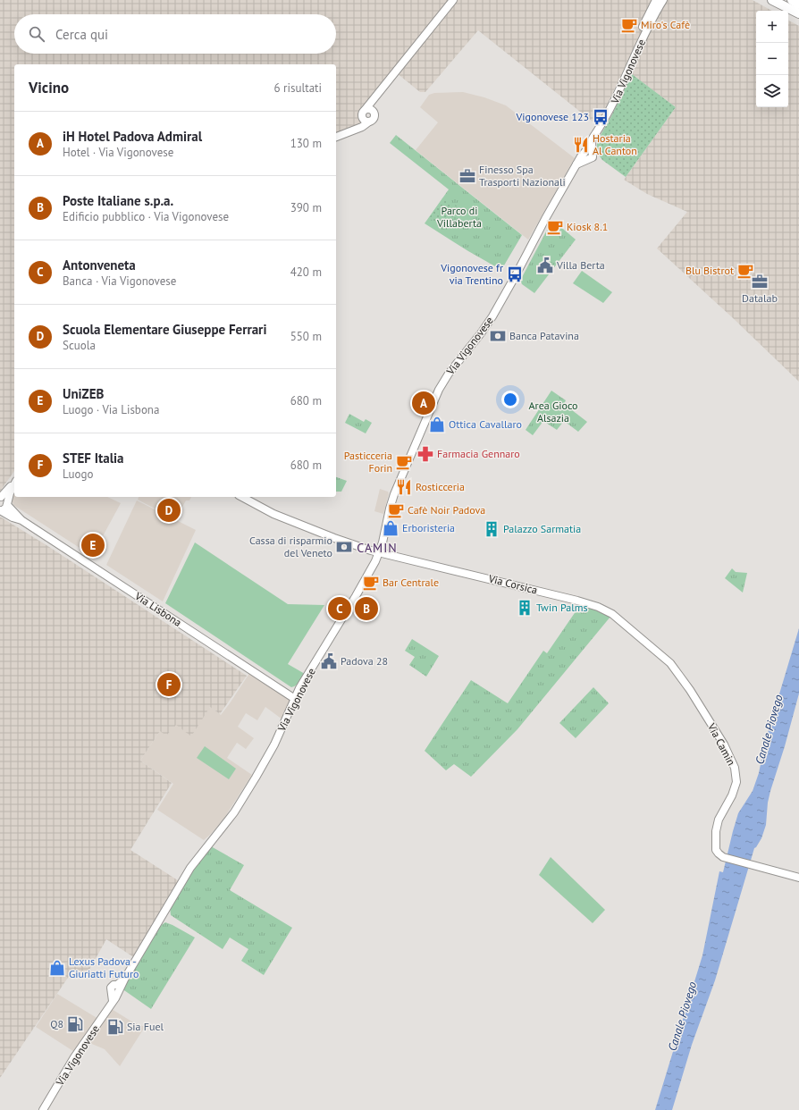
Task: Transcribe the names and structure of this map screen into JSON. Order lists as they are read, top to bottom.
{
  "streets": {
    "street": [
      "Via Vigonovese",
      "Via Corsica",
      "Via Lisbona",
      "Via Camin"
    ]
  },
  "crossings": [
    ["Via Vigonovese", "Via Corsica"],
    ["Via Vigonovese", "Via Lisbona"],
    ["Via Corsica", "Via Camin"]
  ],
  "districts": ["CAMIN"],
  "water": ["Canale Piovego"],
  "parks": ["Parco di Villaberta", "Area Gioco Alsazia"],
  "places": {
    "cafe": [
      "Miro's Cafè",
      "Kiosk 8.1",
      "Blu Bistrot",
      "Pasticceria Forin",
      "Cafè Noir Padova",
      "Bar Centrale"
    ],
    "bus stop": ["Vigonovese 123", "Vigonovese fr via Trentino"],
    "restaurant": ["Hostaria Al Canton", "Rosticceria"],
    "office": ["Finesso Spa Trasporti Nazionali", "Datalab"],
    "public building": ["Villa Berta", "Padova 28"],
    "bank": ["Banca Patavina", "Cassa di risparmio del Veneto"],
    "shop": ["Ottica Cavallaro", "Erboristeria", "Lexus Padova - Giuriatti Futuro"],
    "pharmacy": ["Farmacia Gennaro"],
    "building": ["Palazzo Sarmatia", "Twin Palms"],
    "fuel station": ["Q8", "Sia Fuel"]
  },
  "page": {
    "map_buttons": ["+", "−"],
    "search": "Cerca qui",
    "heading": ["Vicino", "6 risultati"],
    "list": [
      {
        "mark": "A",
        "name": "iH Hotel Padova Admiral",
        "note": "Hotel · Via Vigonovese",
        "value": "130 m"
      },
      {
        "mark": "B",
        "name": "Poste Italiane s.p.a.",
        "note": "Edificio pubblico · Via Vigonovese",
        "value": "390 m"
      },
      {
        "mark": "C",
        "name": "Antonveneta",
        "note": "Banca · Via Vigonovese",
        "value": "420 m"
      },
      {
        "mark": "D",
        "name": "Scuola Elementare Giuseppe Ferrari",
        "note": "Scuola",
        "value": "550 m"
      },
      {
        "mark": "E",
        "name": "UniZEB",
        "note": "Luogo · Via Lisbona",
        "value": "680 m"
      },
      {
        "mark": "F",
        "name": "STEF Italia",
        "note": "Luogo",
        "value": "680 m"
      }
    ],
    "pins": [
      "A",
      "D",
      "E",
      "B",
      "C",
      "F"
    ]
  }
}
